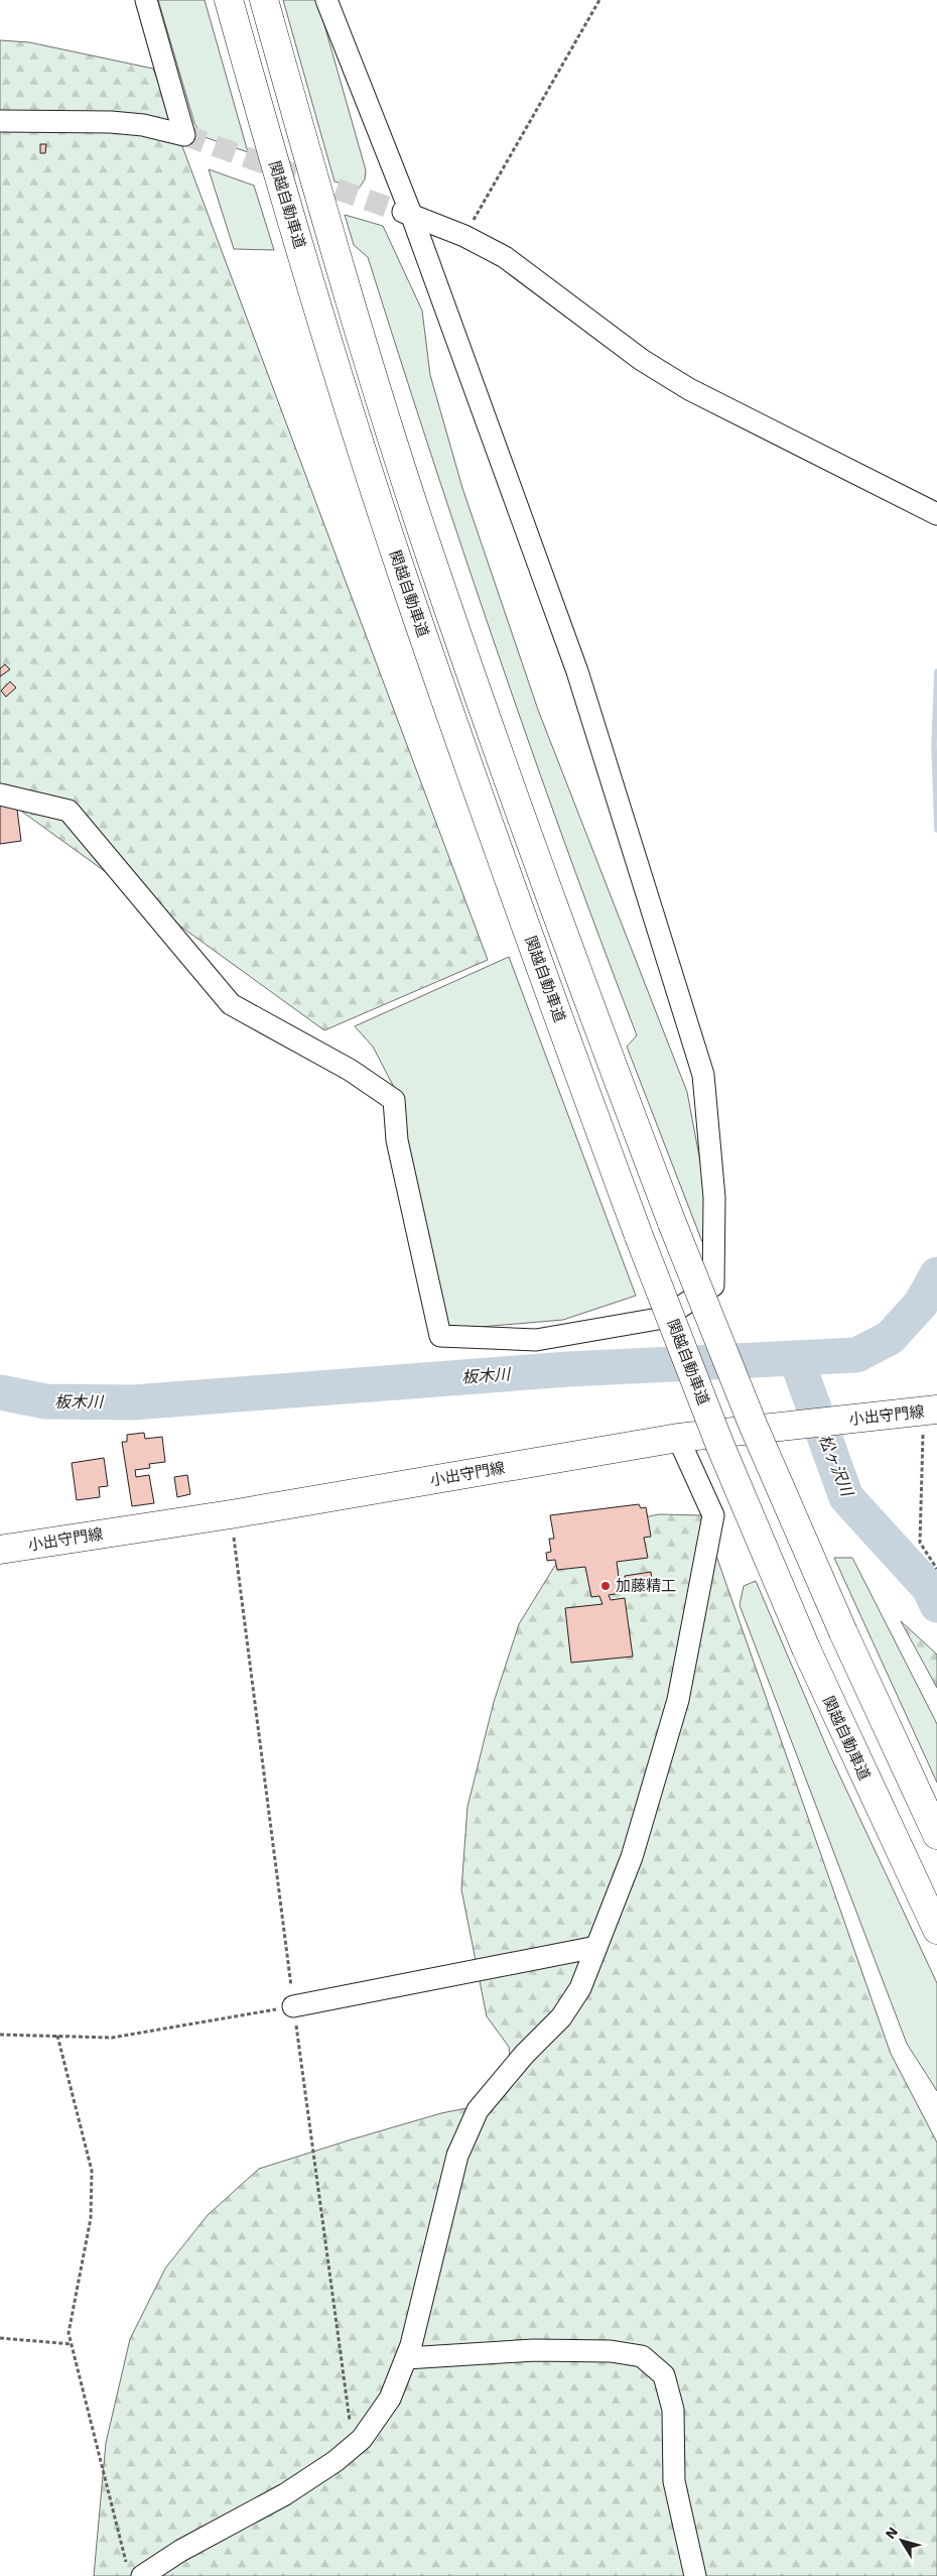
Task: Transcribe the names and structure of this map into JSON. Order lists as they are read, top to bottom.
{
  "streets": {
    "main road": ["関越自動車道", "小出守門線"]
  },
  "water": ["板木川", "松ヶ沢川"],
  "places": ["加藤精工"],
  "north": "top left"
}
